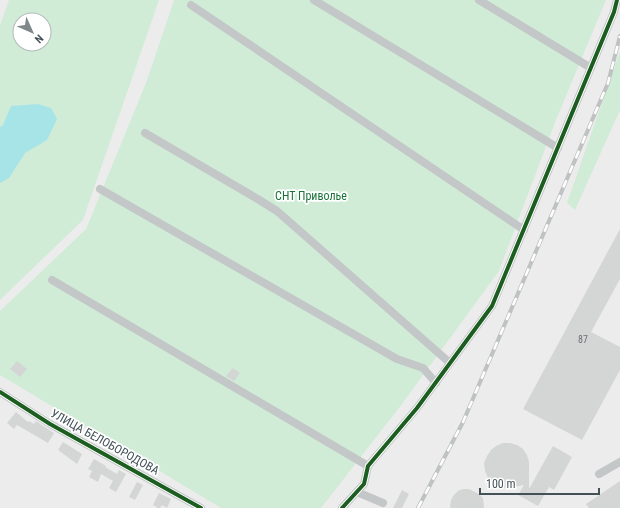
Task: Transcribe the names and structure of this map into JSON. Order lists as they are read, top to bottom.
{
  "streets": {
    "street": ["УЛИЦА БЕЛОБОРОДОВА"]
  },
  "parks": ["СНТ Приволье"],
  "house_numbers": ["87"],
  "scale_bar": "100 m",
  "north": "bottom right"
}
